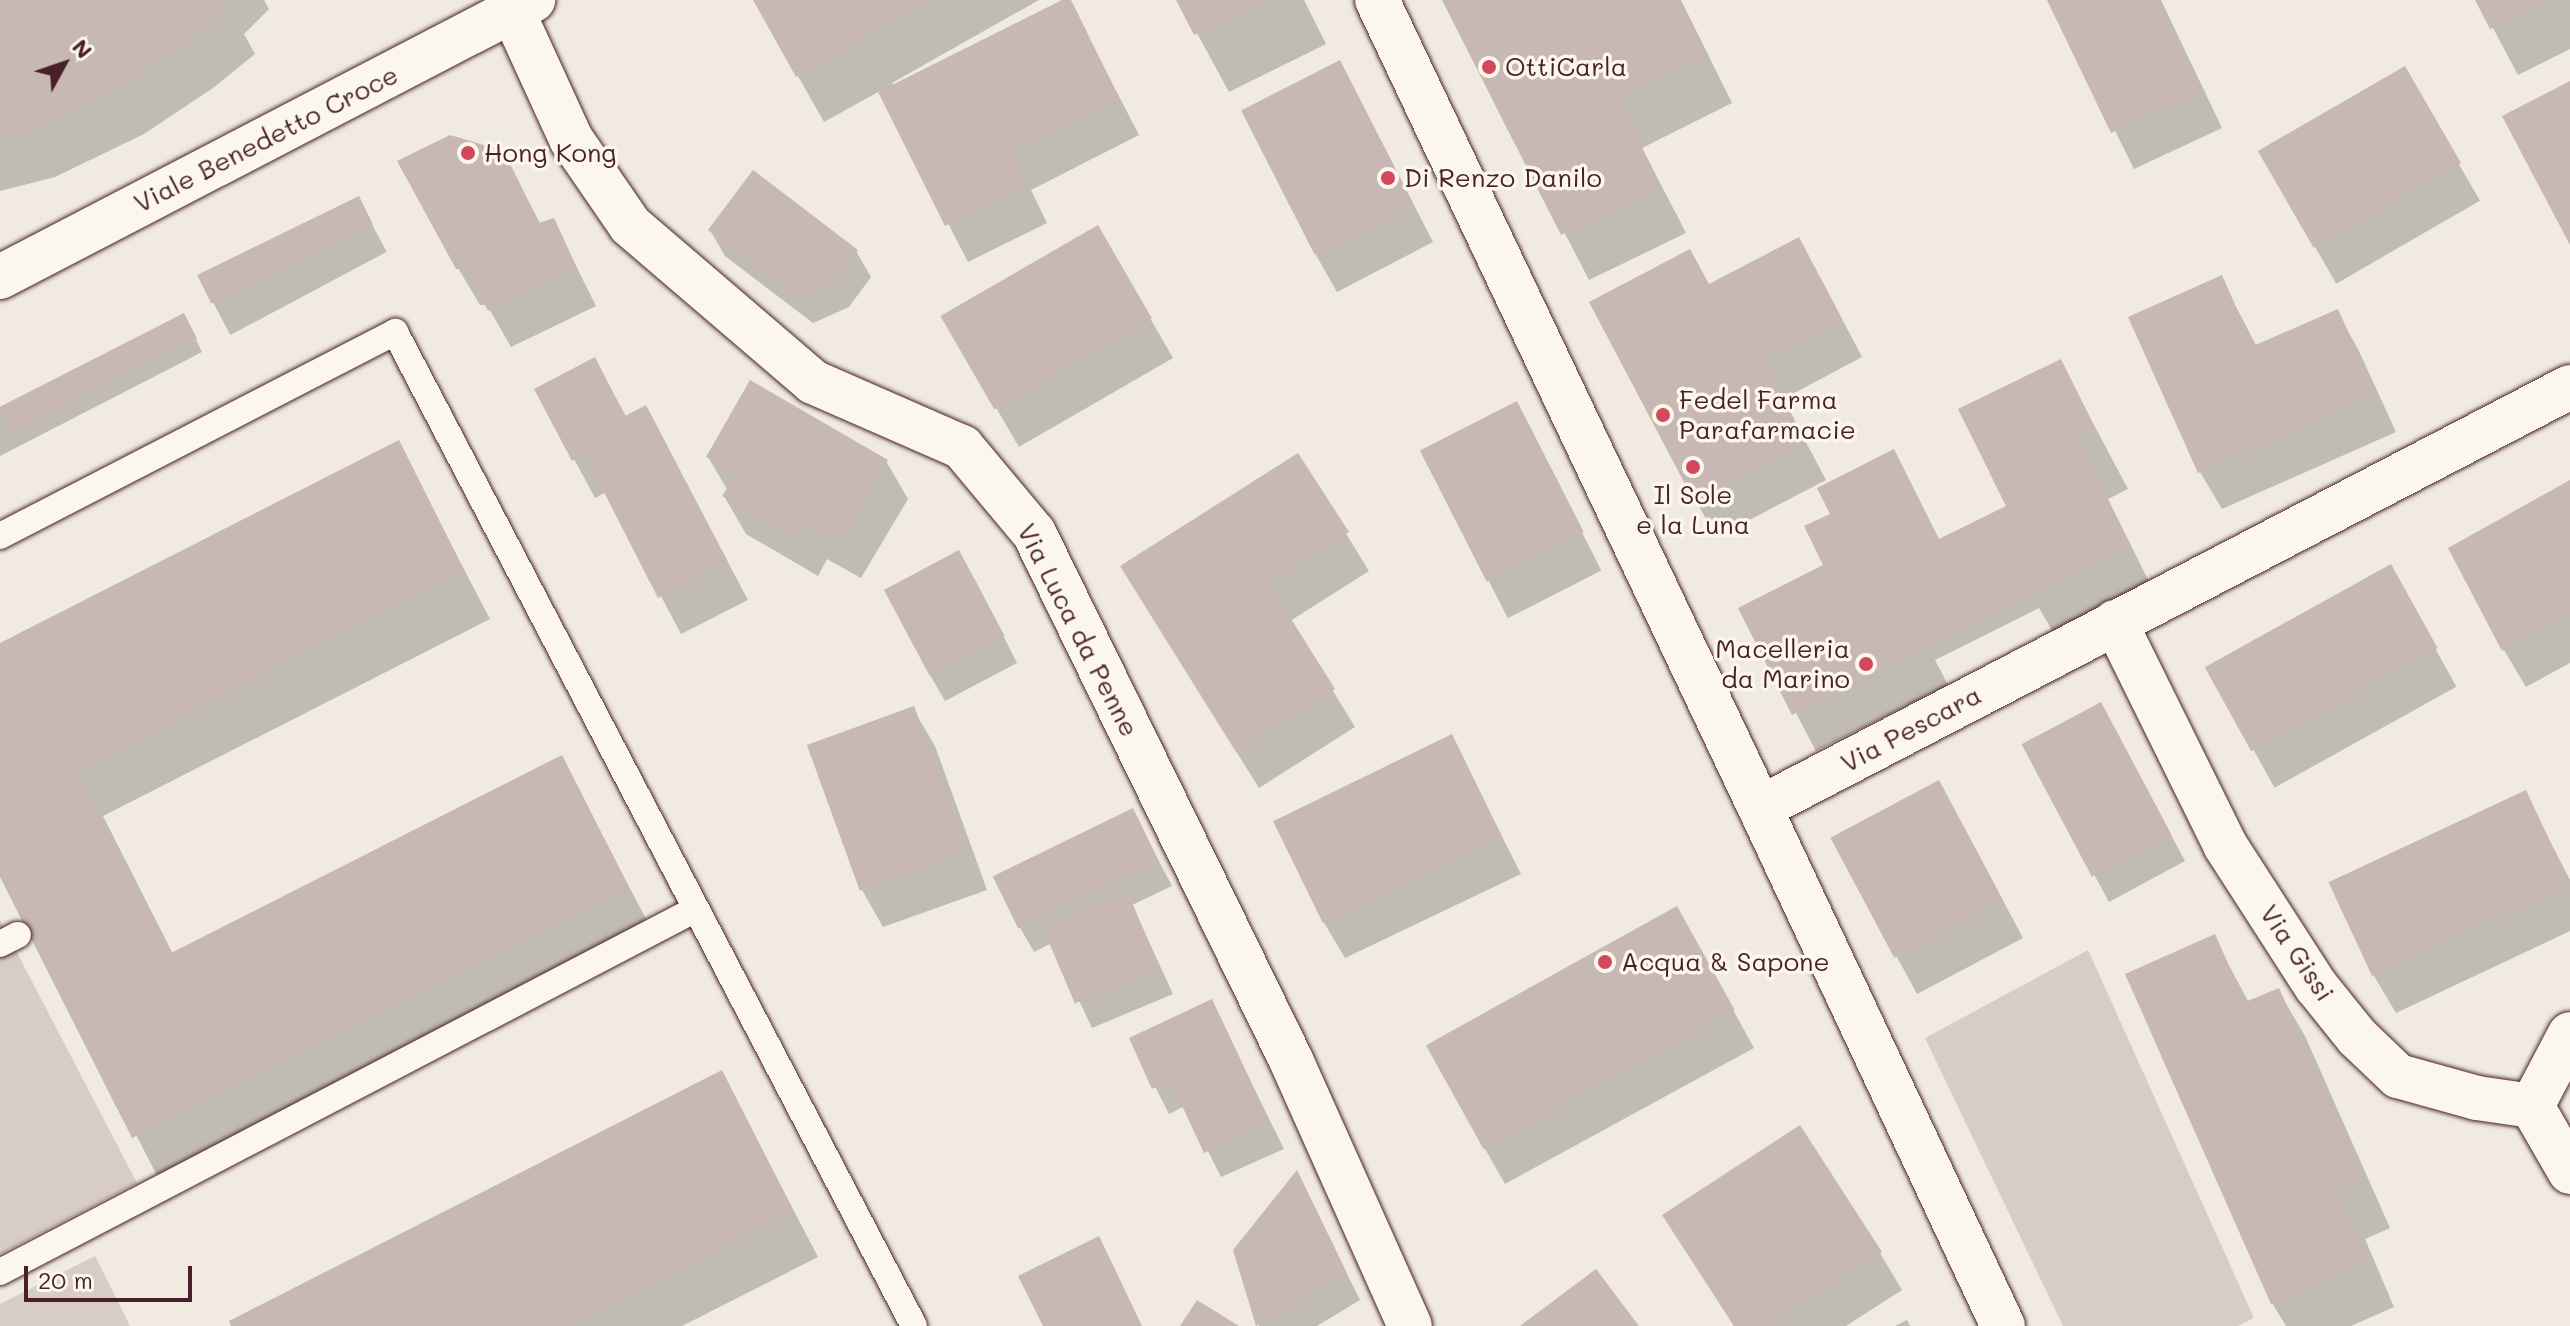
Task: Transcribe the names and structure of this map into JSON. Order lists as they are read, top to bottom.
{
  "streets": {
    "street": [
      "Viale Benedetto Croce",
      "Via Luca da Penne",
      "Via Pescara",
      "Via Gissi"
    ]
  },
  "crossings": [
    ["Viale Benedetto Croce", "Via Luca da Penne"],
    ["Via Pescara", "Via Gissi"]
  ],
  "places": [
    "OttiCarla",
    "Hong Kong",
    "Di Renzo Danilo",
    "Fedel Farma Parafarmacie",
    "Il Sole e la Luna",
    "Macelleria da Marino",
    "Acqua & Sapone"
  ],
  "scale_bar": "20 m",
  "north": "top right"
}
